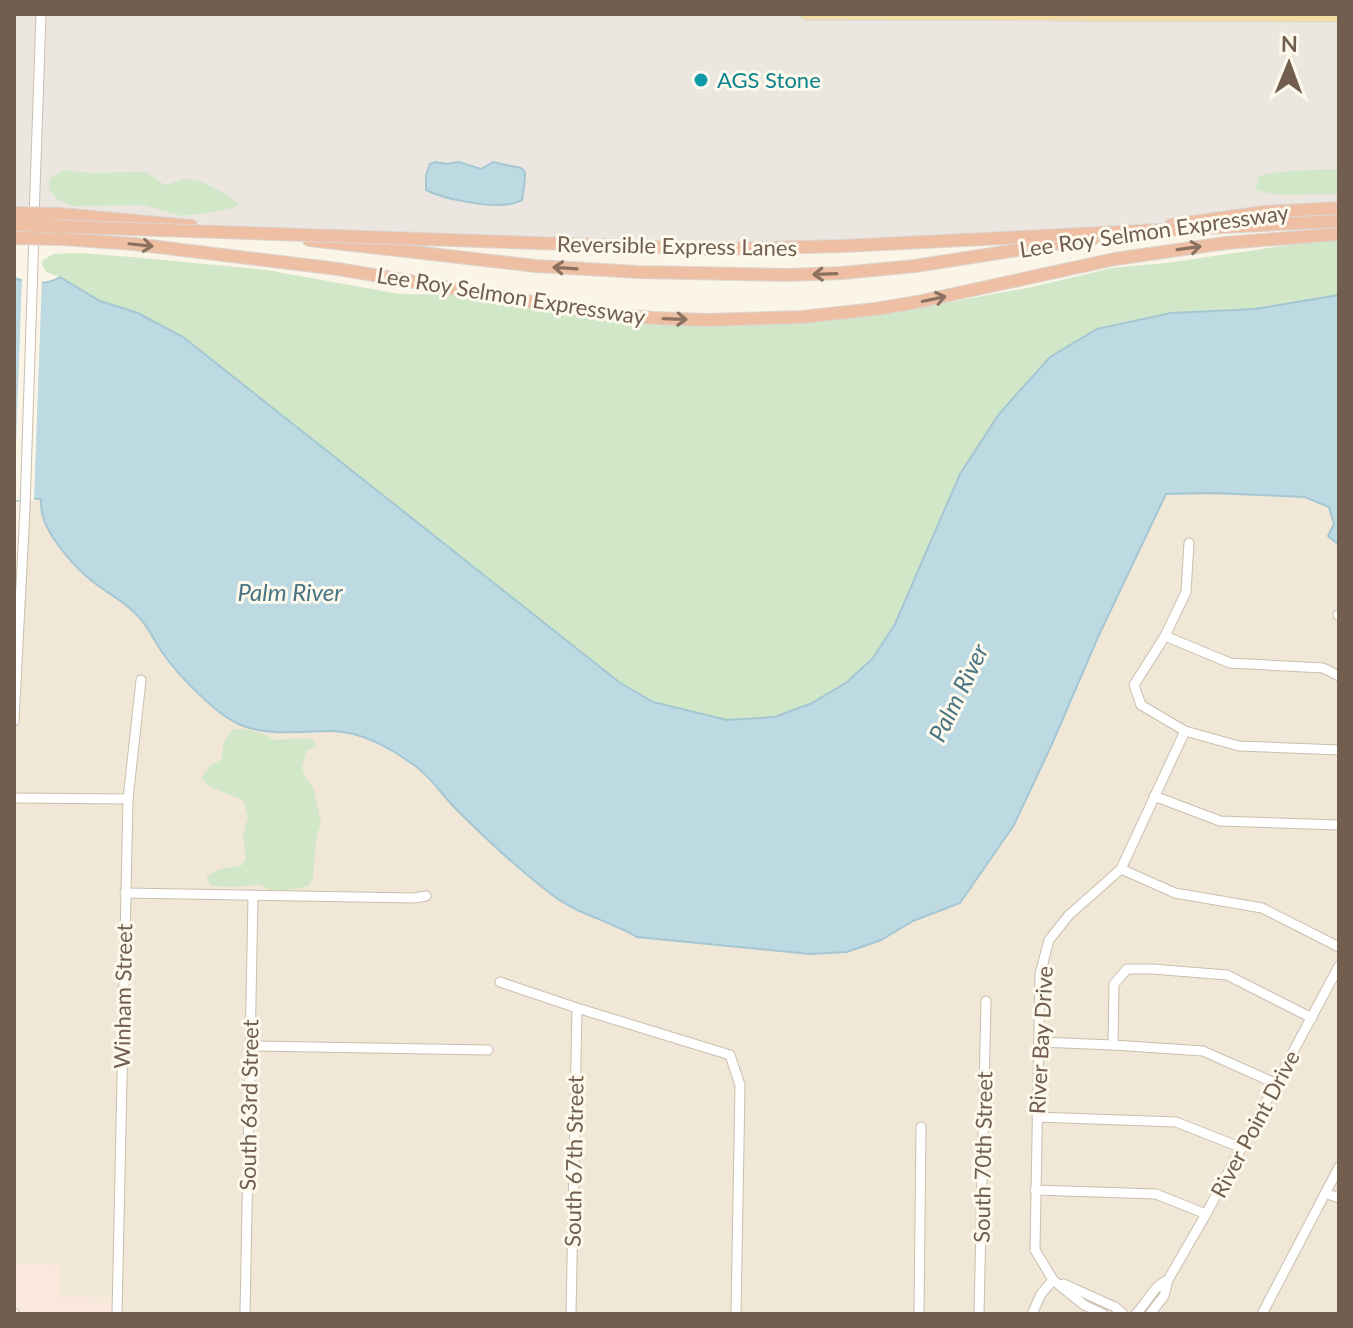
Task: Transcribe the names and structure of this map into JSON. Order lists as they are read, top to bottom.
{
  "streets": {
    "highway": ["Lee Roy Selmon Expressway", "Reversible Express Lanes"],
    "street": [
      "Winham Street",
      "River Bay Drive",
      "South 63rd Street",
      "River Point Drive",
      "South 70th Street",
      "South 67th Street"
    ]
  },
  "water": ["Palm River"],
  "places": ["AGS Stone"],
  "north": "top"
}
